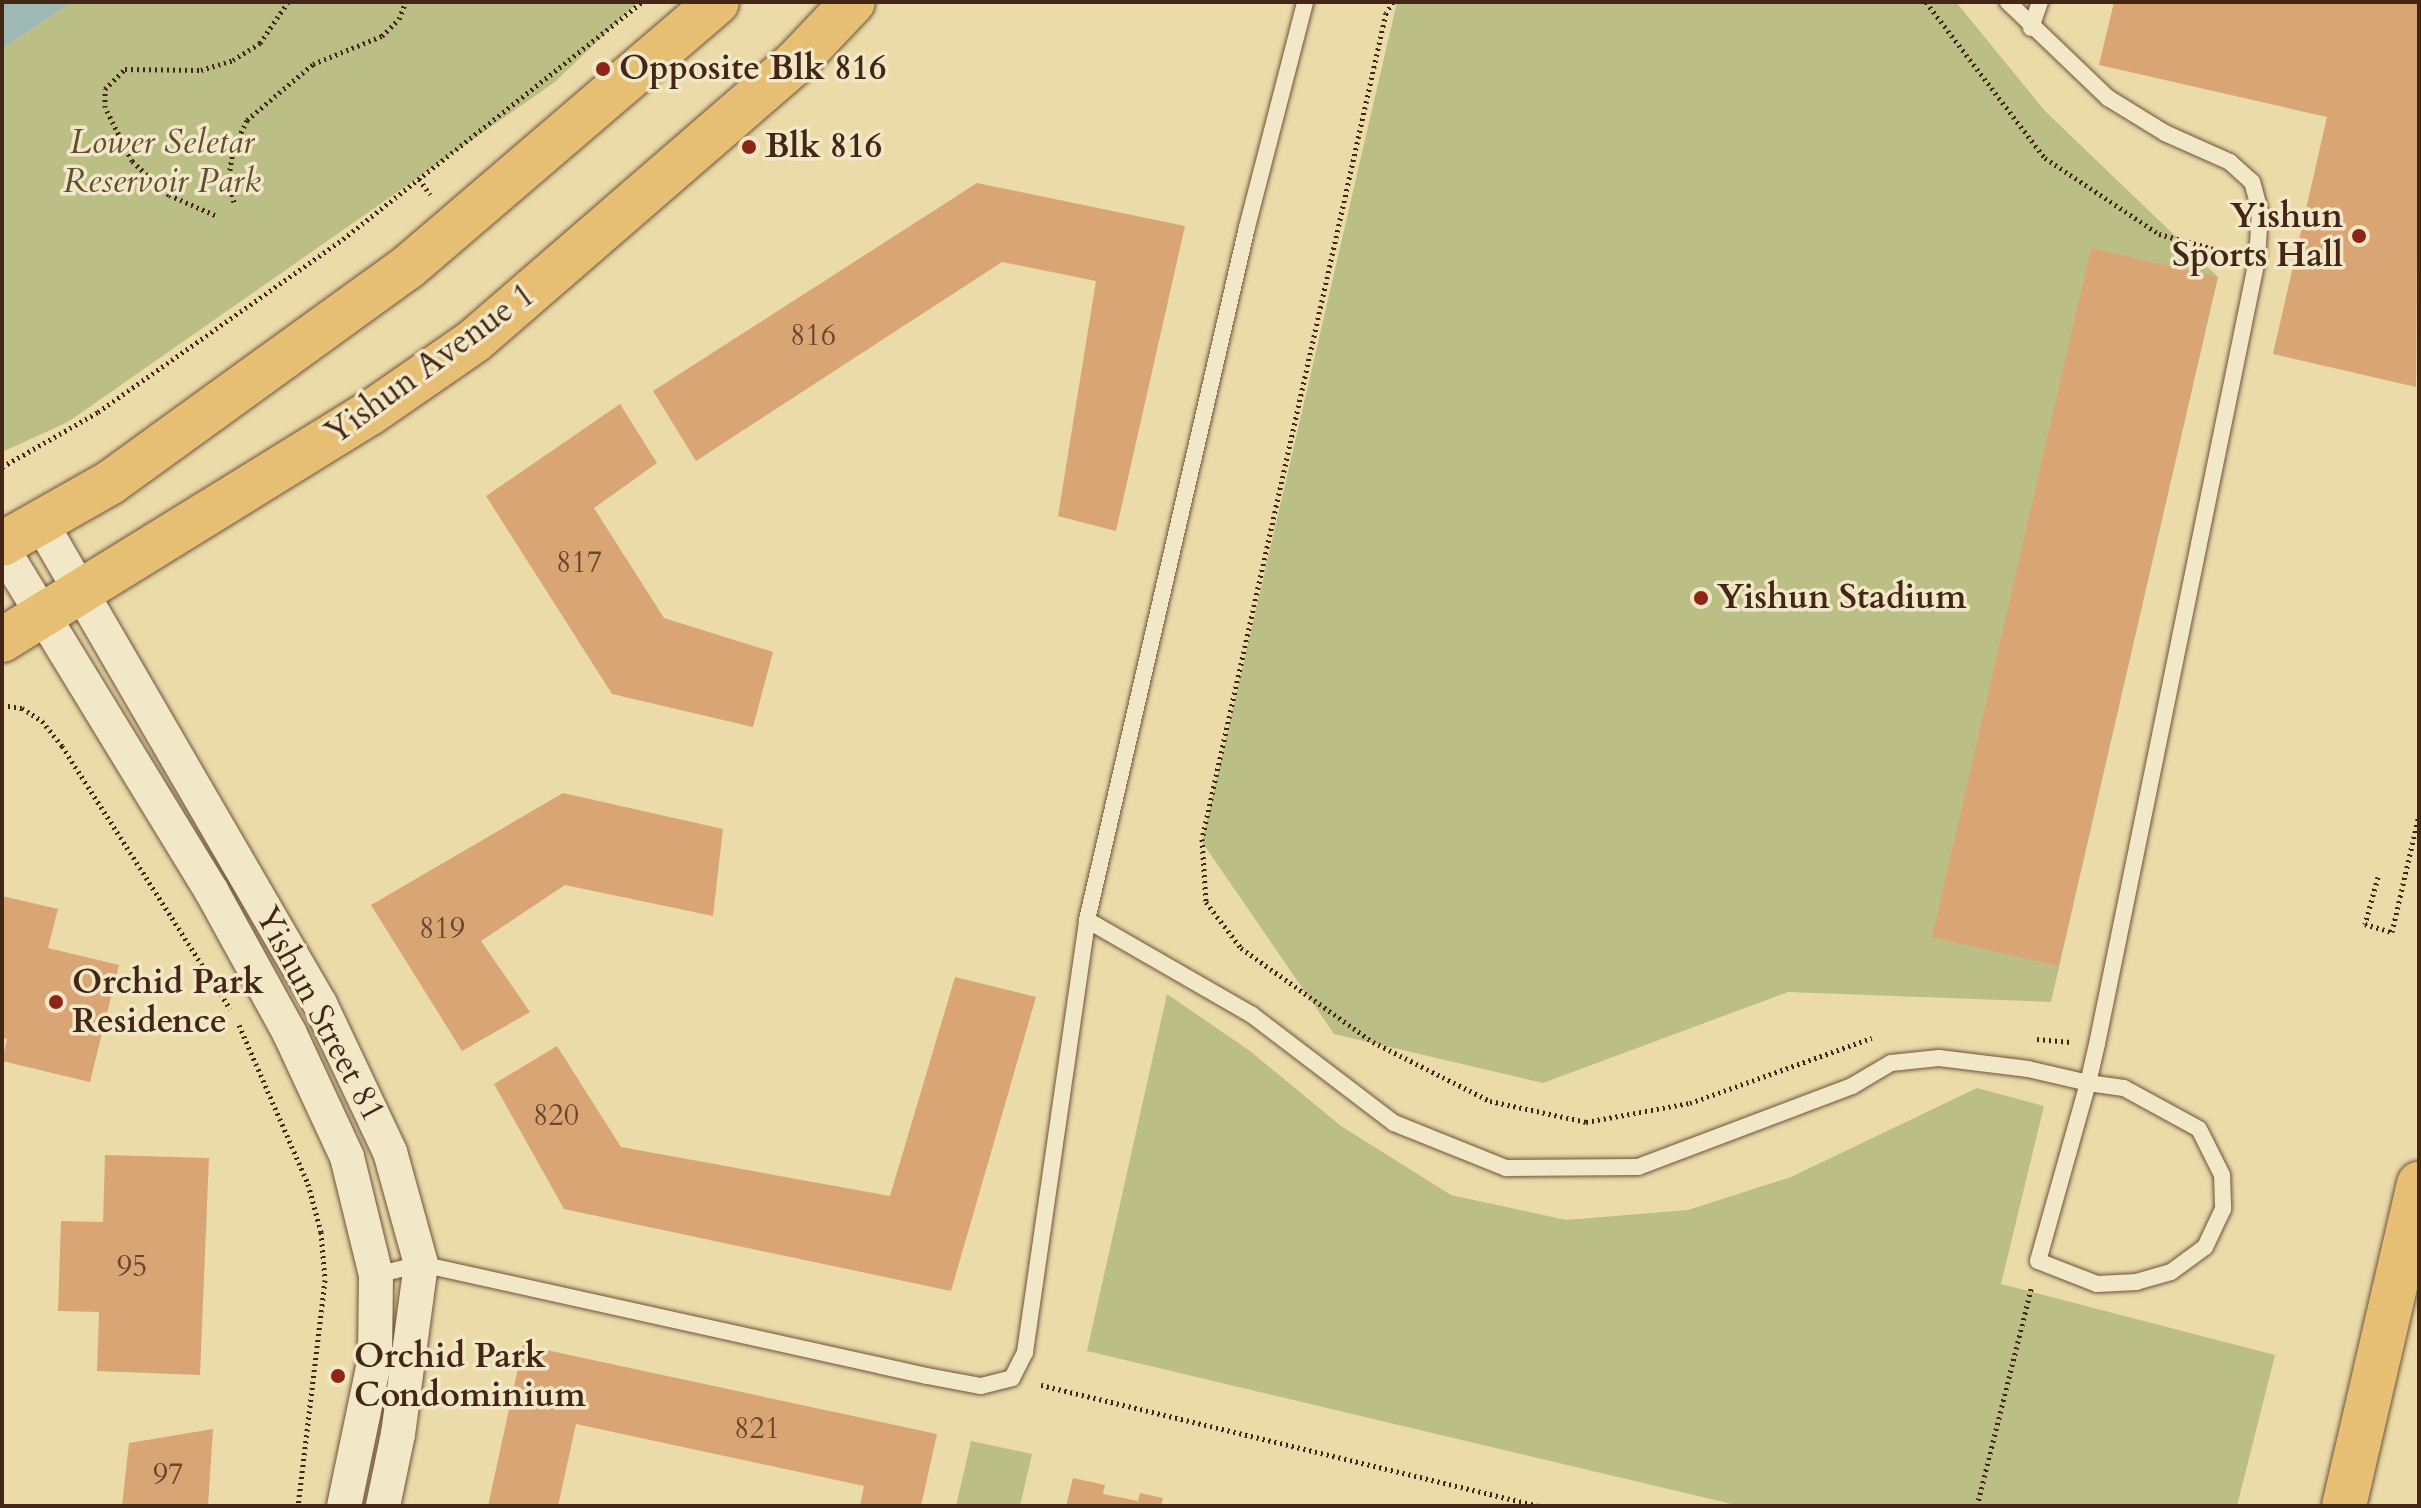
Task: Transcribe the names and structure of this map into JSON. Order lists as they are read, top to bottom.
{
  "streets": {
    "main road": ["Yishun Avenue 1"],
    "street": ["Yishun Street 81"]
  },
  "crossings": [
    ["Yishun Avenue 1", "Yishun Street 81"]
  ],
  "parks": ["Lower Seletar Reservoir Park"],
  "places": [
    "Opposite Blk 816",
    "Blk 816",
    "Yishun Sports Hall",
    "Yishun Stadium",
    "Orchid Park Residence",
    "Orchid Park Condominium"
  ],
  "house_numbers": [
    "816",
    "817",
    "819",
    "820",
    "95",
    "821",
    "97"
  ]
}
